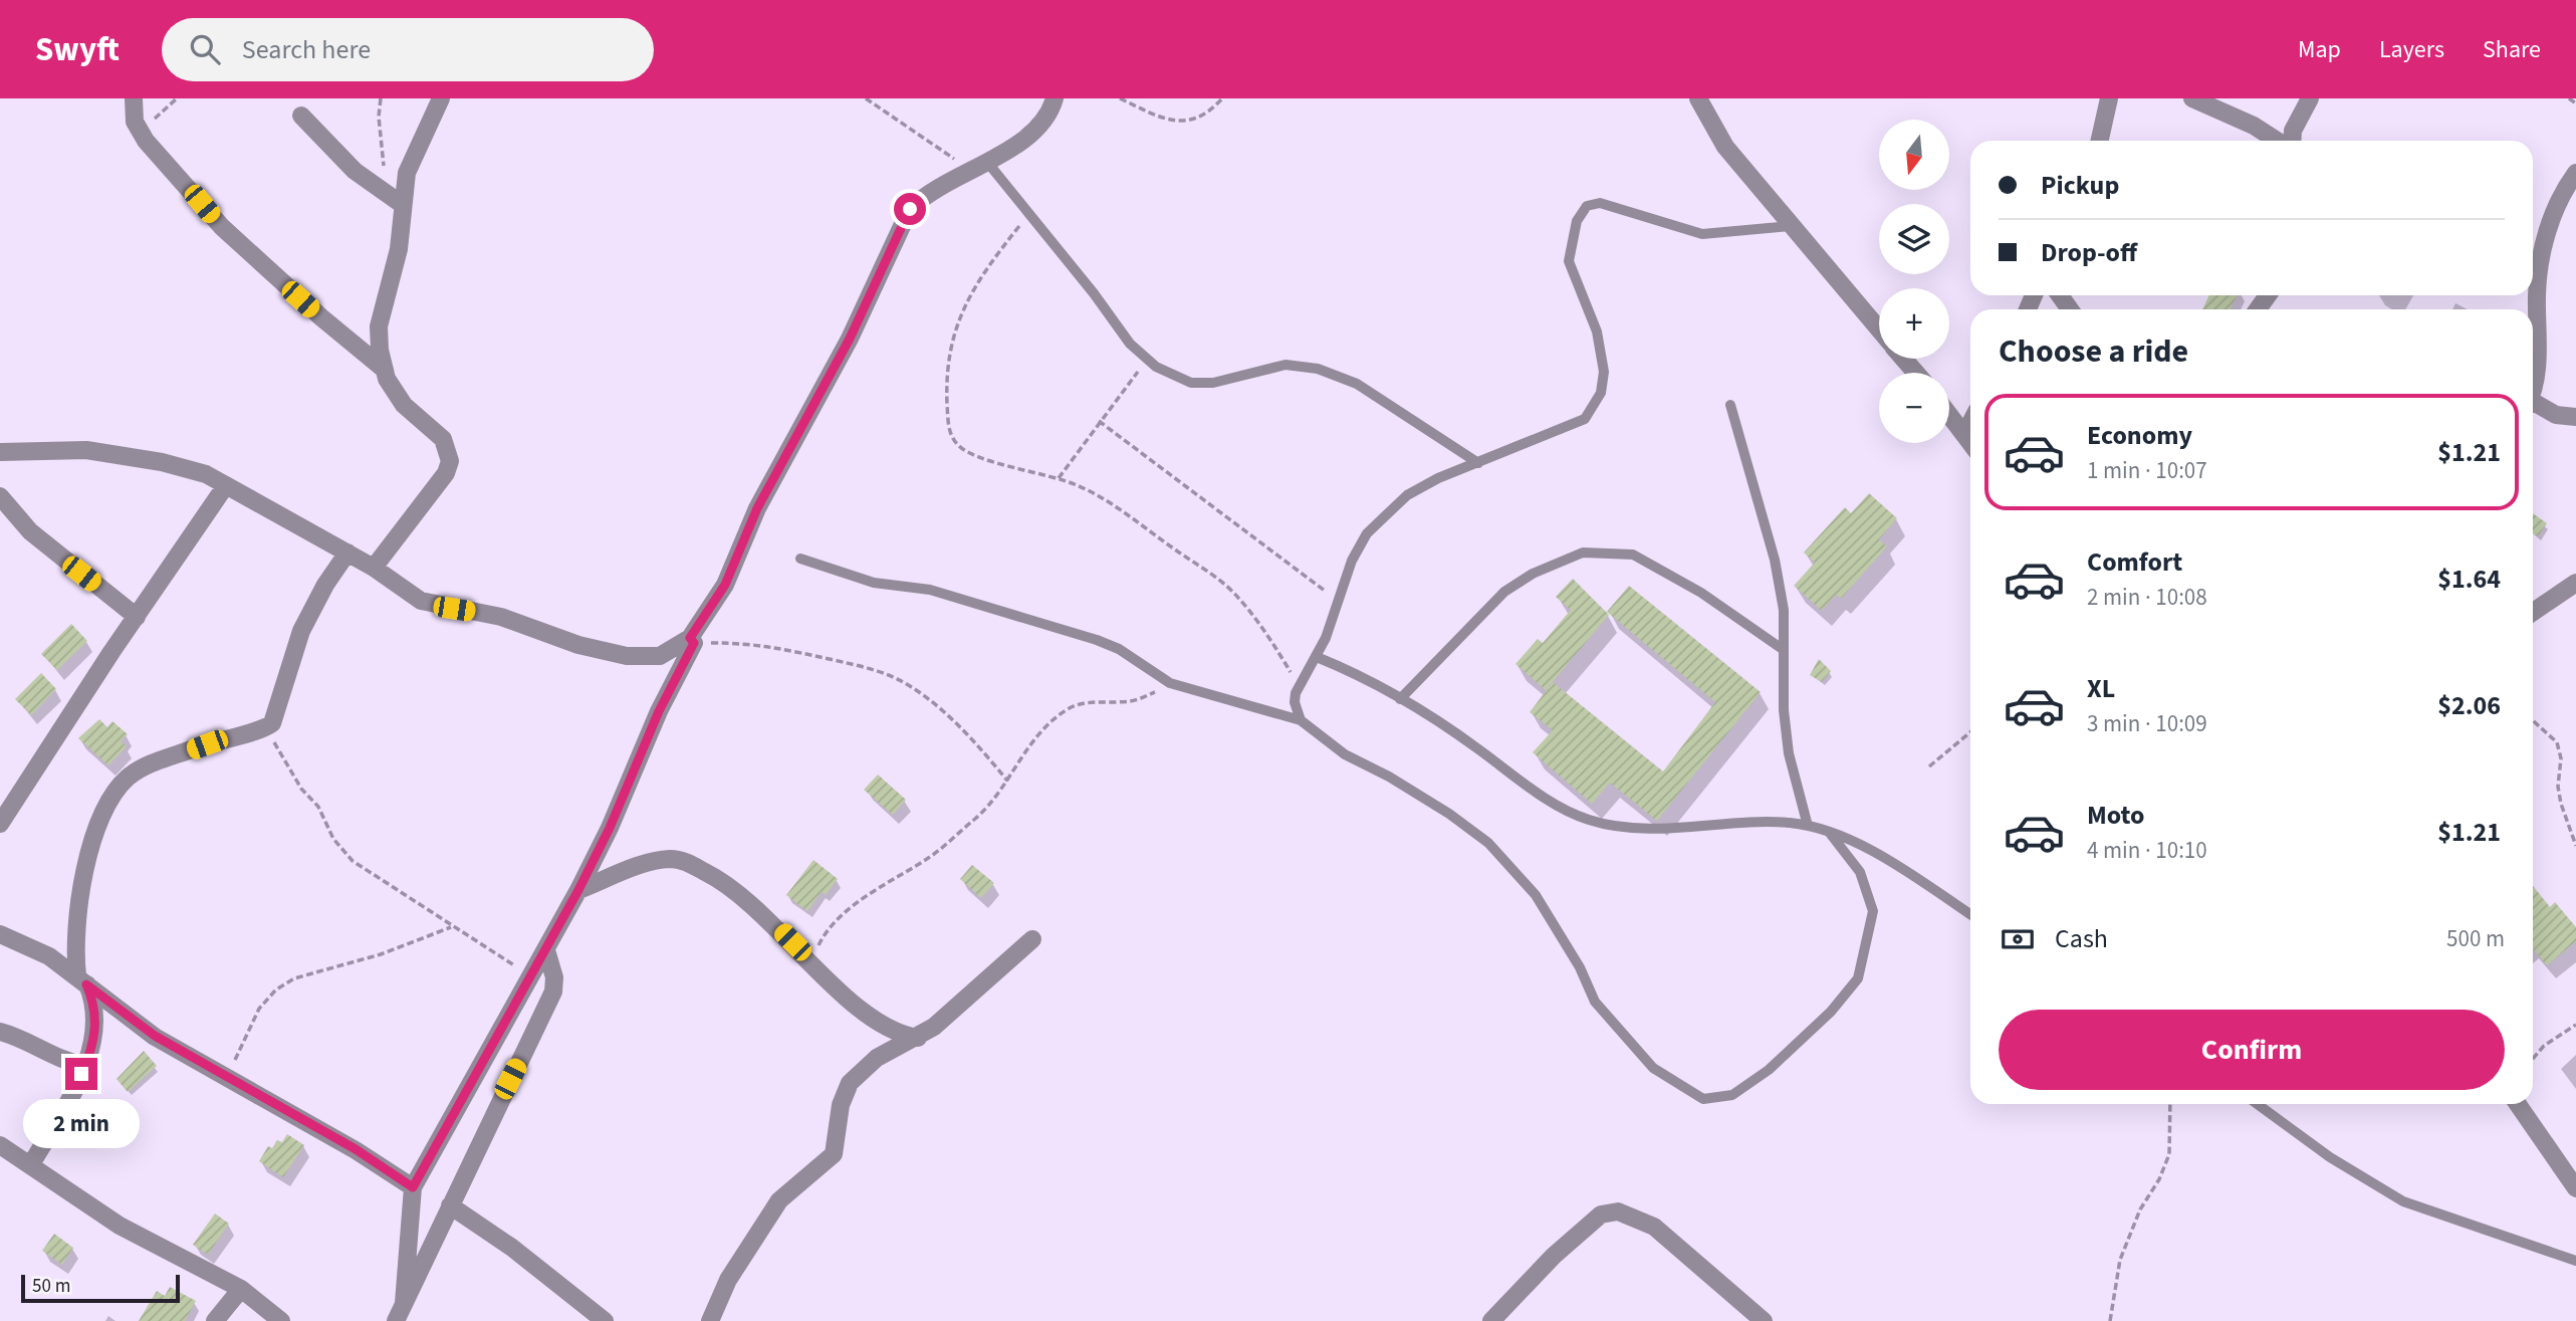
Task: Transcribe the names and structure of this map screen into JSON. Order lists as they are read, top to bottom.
{
  "scale_bar": "50 m",
  "north": "bottom",
  "page": {
    "header": "Swyft",
    "search": "Search here",
    "nav": ["Map", "Layers", "Share"],
    "map_buttons": ["+", "−"],
    "banner": ["Pickup", "Drop-off"],
    "heading": "Choose a ride",
    "list": [
      {
        "name": "Economy",
        "note": "1 min · 10:07",
        "value": "$1.21"
      },
      {
        "name": "Comfort",
        "note": "2 min · 10:08",
        "value": "$1.64"
      },
      {
        "name": "XL",
        "note": "3 min · 10:09",
        "value": "$2.06"
      },
      {
        "name": "Moto",
        "note": "4 min · 10:10",
        "value": "$1.21"
      }
    ],
    "pay": ["Cash", "500 m"],
    "buttons": "Confirm",
    "bubble": "2 min",
    "scale": "50 m"
  }
}
